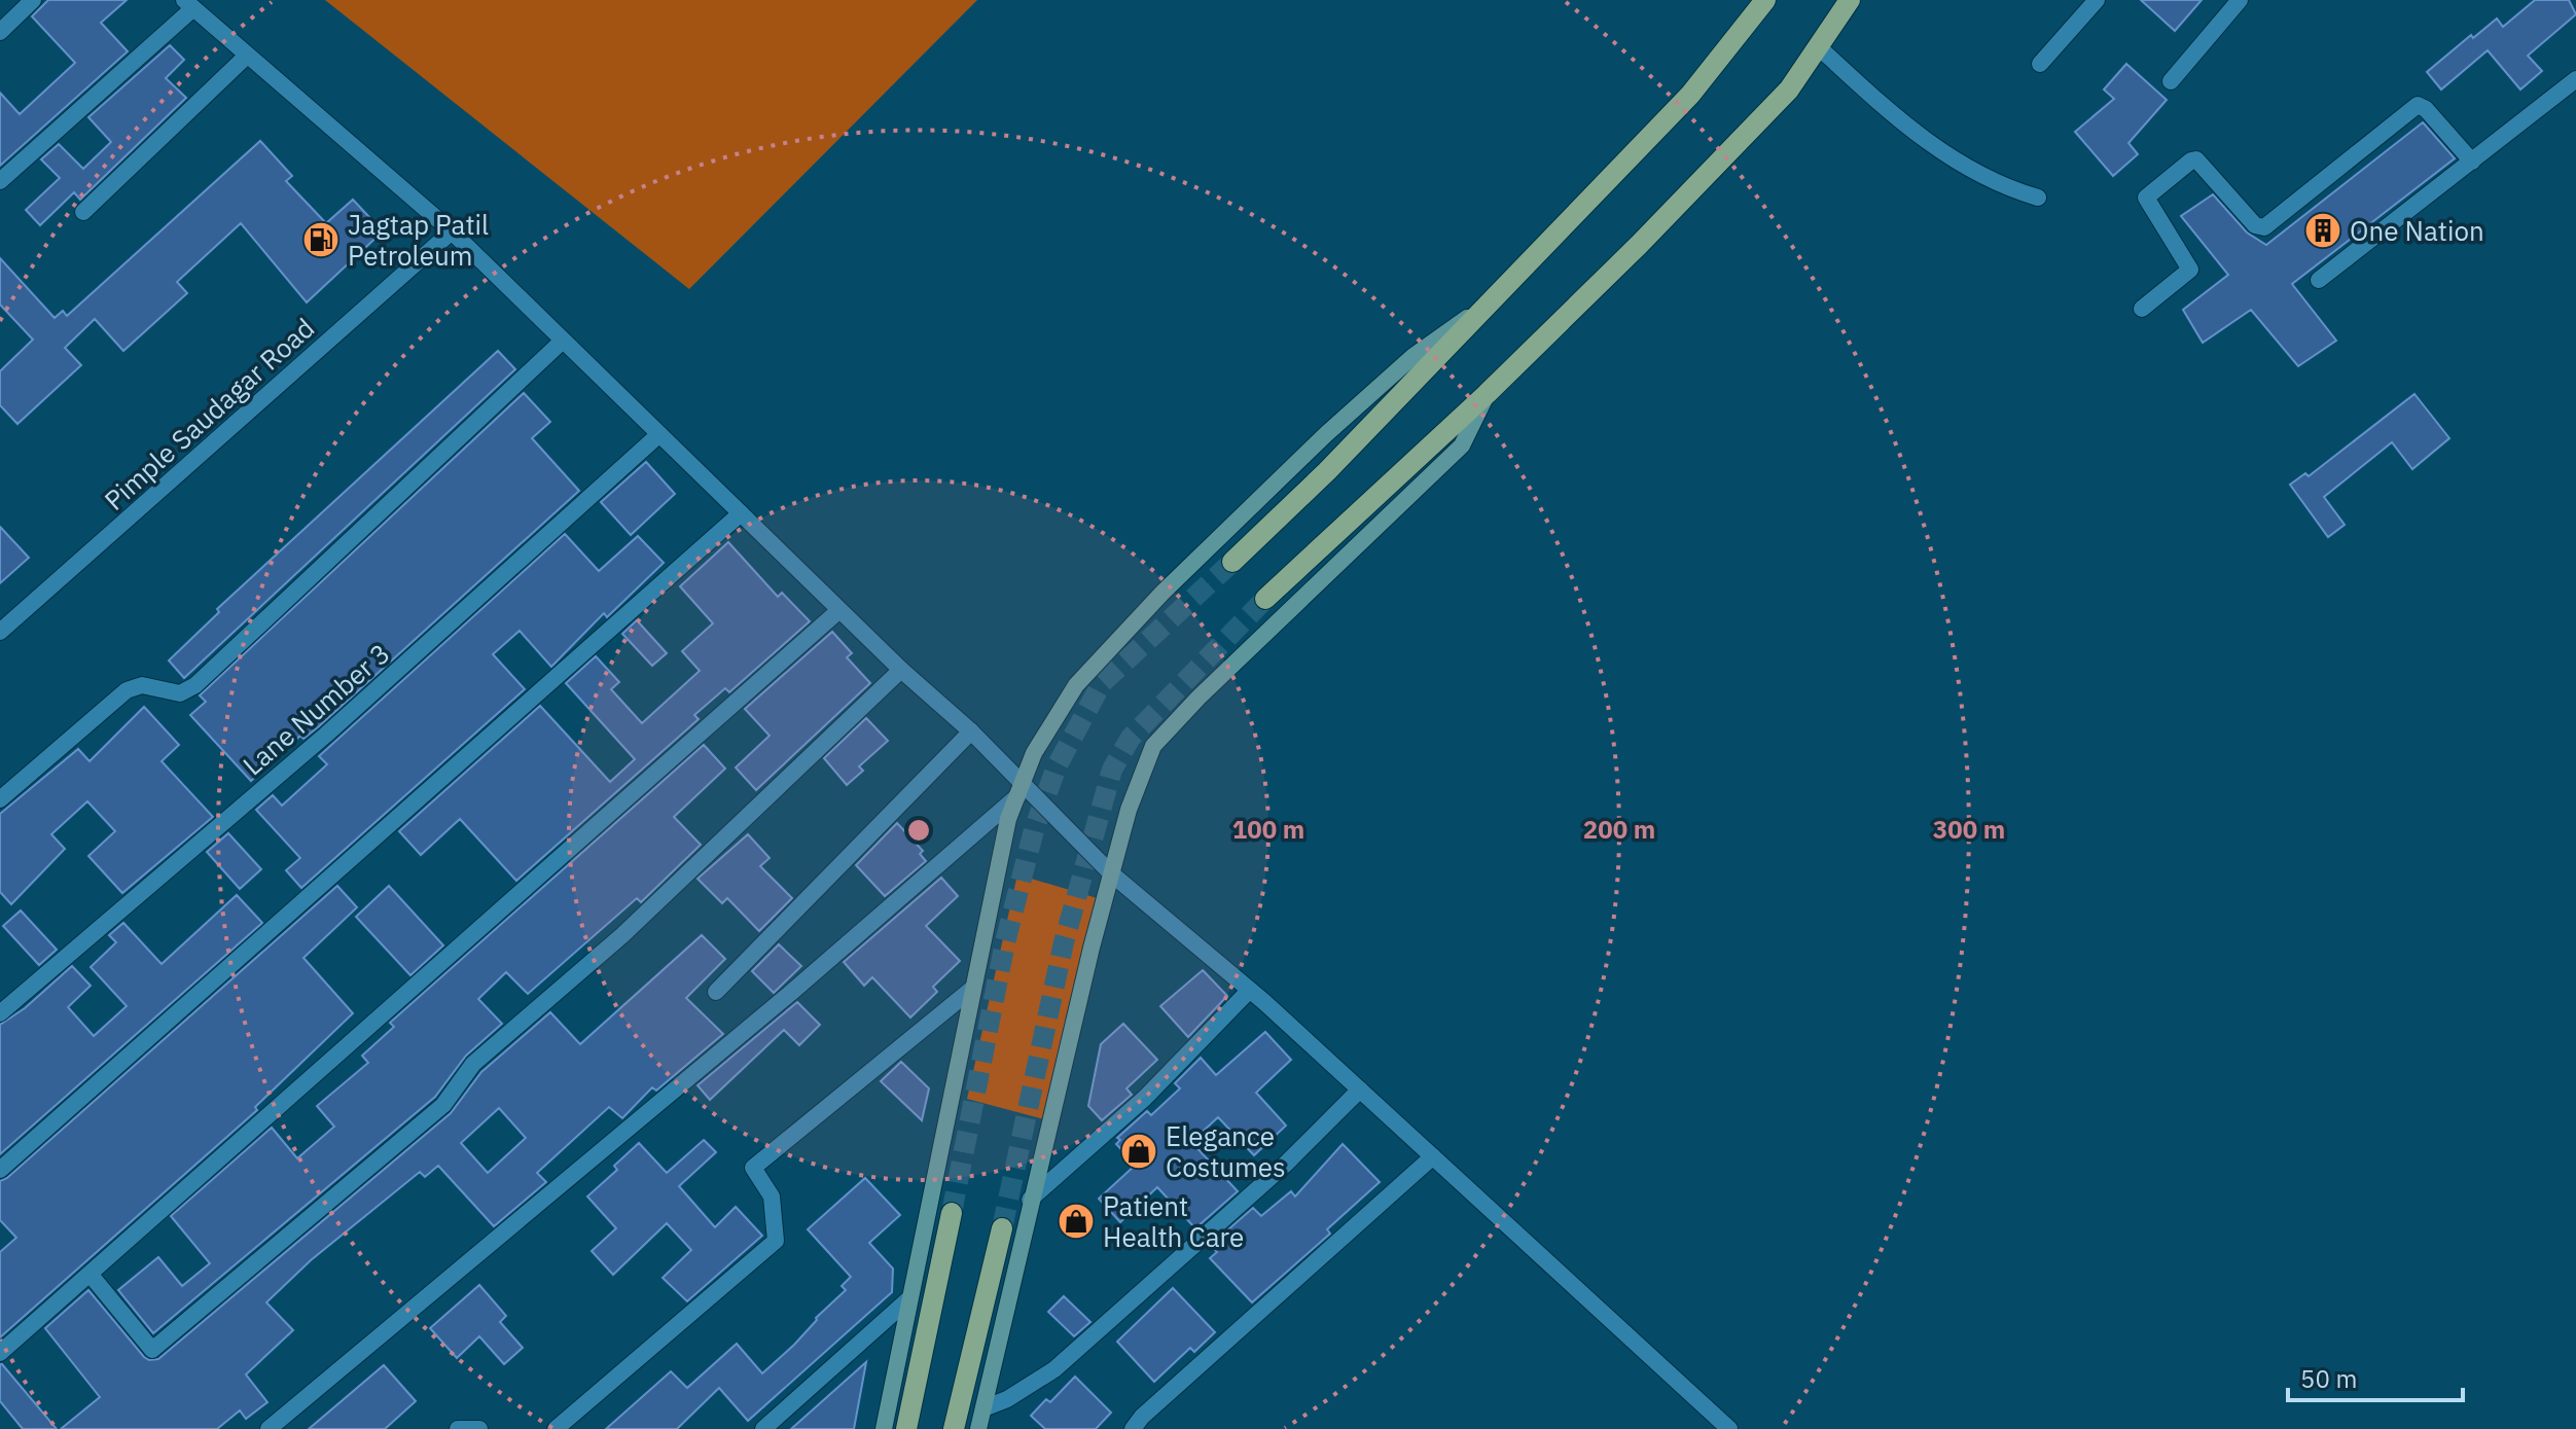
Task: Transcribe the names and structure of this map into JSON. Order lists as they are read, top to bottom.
{
  "streets": {
    "street": ["Pimple Saudagar Road", "Lane Number 3"]
  },
  "places": {
    "building": ["One Nation"],
    "fuel station": ["Jagtap Patil Petroleum"],
    "shop": ["Elegance Costumes", "Patient Health Care"]
  },
  "scale_bar": "50 m",
  "rings": ["100 m", "200 m", "300 m"]
}
